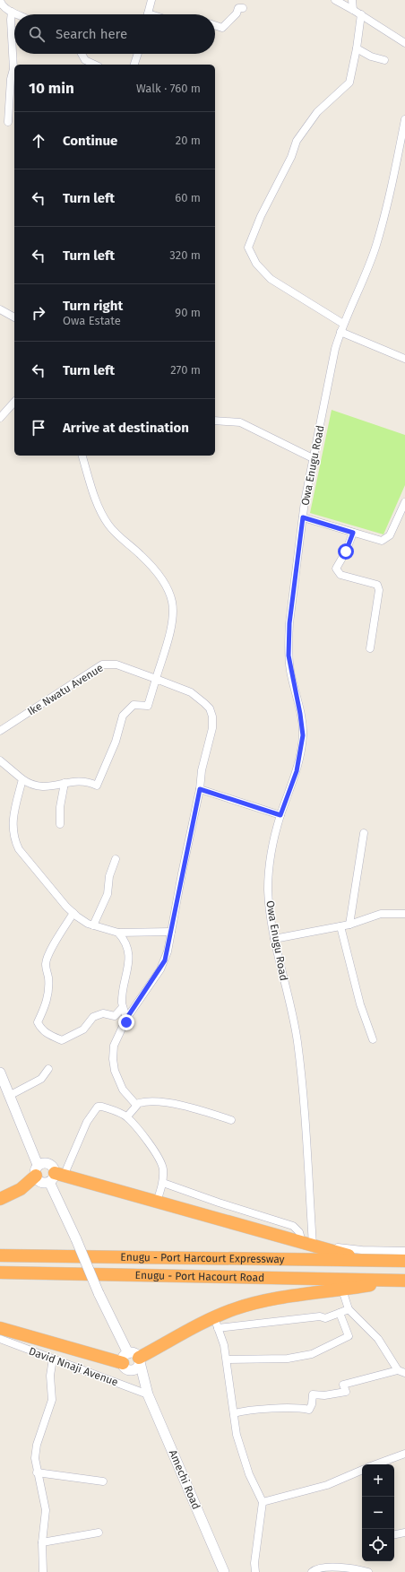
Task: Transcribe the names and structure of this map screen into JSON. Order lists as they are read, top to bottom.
{
  "streets": {
    "highway": ["Enugu - Port Harcourt Expressway", "Enugu - Port Hacourt Road"],
    "main road": ["Amechi Road"],
    "street": ["Owa Enugu Road", "Ike Nwatu Avenue", "David Nnaji Avenue"]
  },
  "crossings": [
    ["David Nnaji Avenue", "Amechi Road"]
  ],
  "page": {
    "search": "Search here",
    "heading": ["10 min", "Walk · 760 m"],
    "list": [
      ["Continue", "20 m"],
      ["Turn left", "60 m"],
      ["Turn left", "320 m"],
      ["Turn right", "Owa Estate", "90 m"],
      ["Turn left", "270 m"],
      "Arrive at destination"
    ],
    "map_buttons": ["+", "−"]
  }
}
